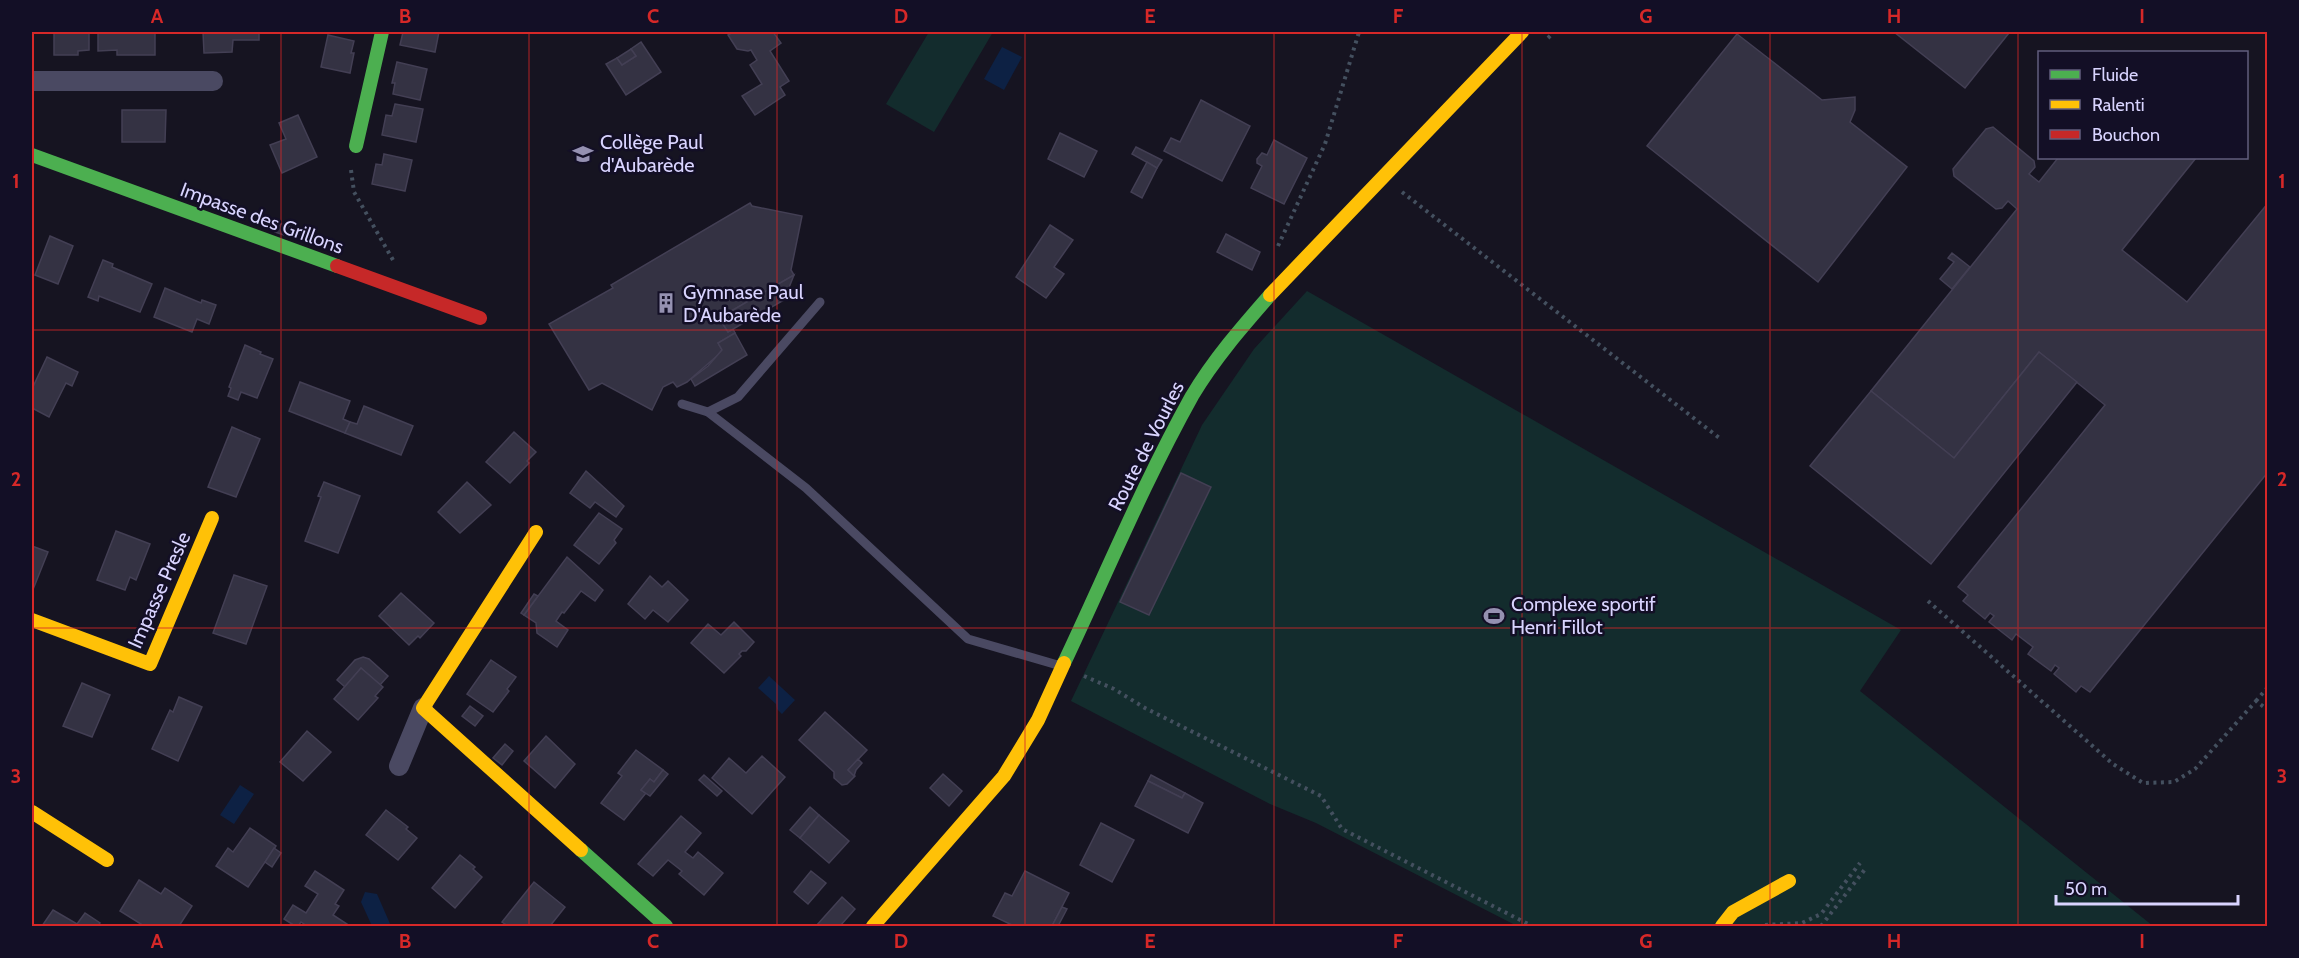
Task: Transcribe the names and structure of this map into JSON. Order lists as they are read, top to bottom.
{
  "streets": {
    "street": ["Impasse des Grillons", "Route de Vourles", "Impasse Presle"]
  },
  "places": {
    "school or university": ["Collège Paul d'Aubarède"],
    "building": ["Gymnase Paul D'Aubarède"],
    "sports": ["Complexe sportif Henri Fillot"]
  },
  "legend": ["Fluide", "Ralenti", "Bouchon"],
  "scale_bar": "50 m",
  "grid": {
    "columns": [
      "A",
      "B",
      "C",
      "D",
      "E",
      "F",
      "G",
      "H",
      "I"
    ],
    "rows": ["1", "2", "3"]
  }
}
